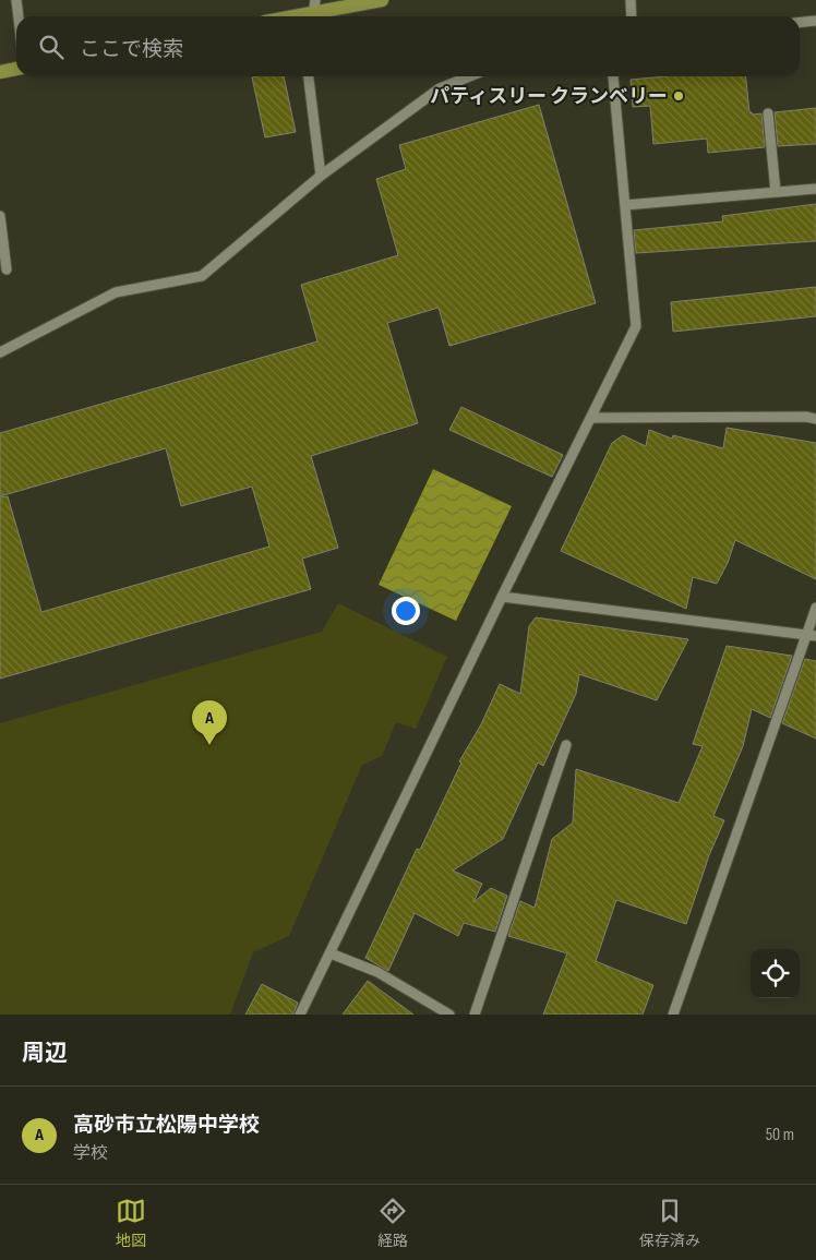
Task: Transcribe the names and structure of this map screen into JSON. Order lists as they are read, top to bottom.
{
  "places": ["パティスリー クランベリー"],
  "page": {
    "search": "ここで検索",
    "pins": "A",
    "heading": "周辺",
    "list": [
      {
        "mark": "A",
        "name": "高砂市立松陽中学校",
        "note": "学校",
        "value": "50 m"
      }
    ],
    "nav": ["地図", "経路", "保存済み"]
  }
}
